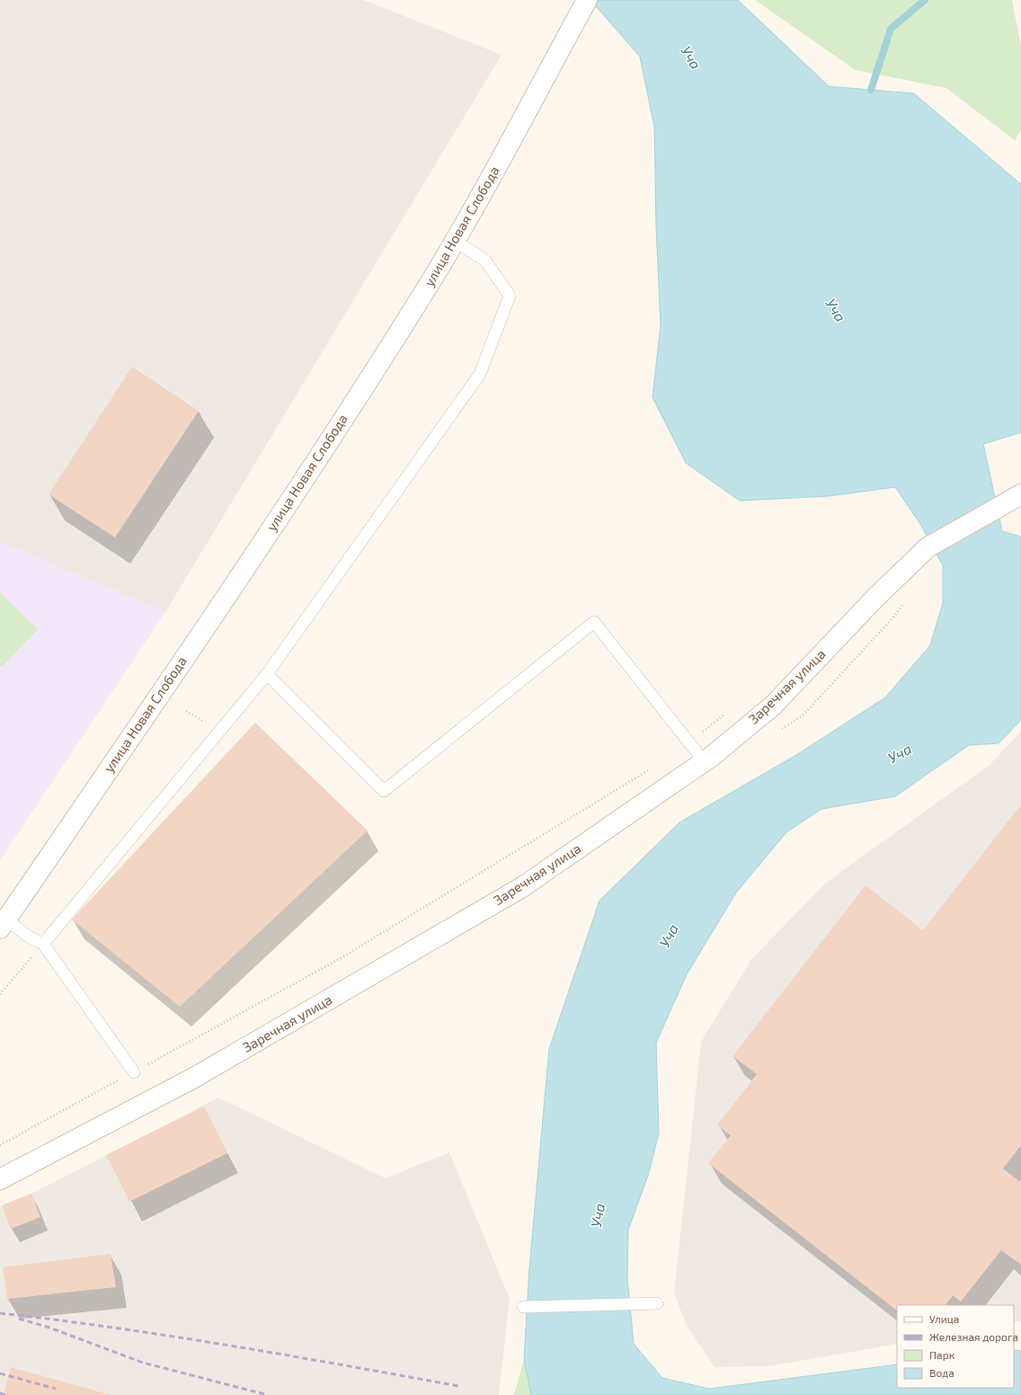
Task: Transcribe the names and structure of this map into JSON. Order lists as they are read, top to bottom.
{
  "streets": {
    "main road": ["улица Новая Слобода", "Заречная улица"]
  },
  "water": ["Уча"],
  "legend": [
    "Улица",
    "Железная дорога",
    "Парк",
    "Вода"
  ]
}
